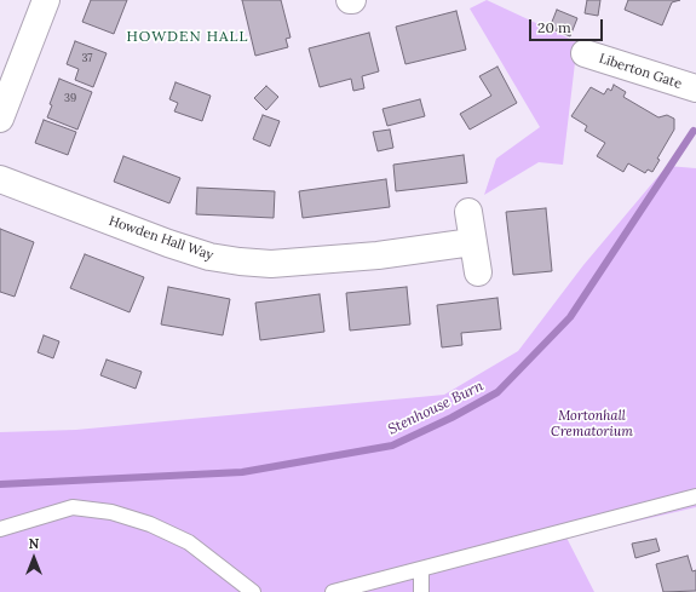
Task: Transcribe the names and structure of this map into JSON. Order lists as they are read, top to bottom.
{
  "streets": {
    "street": ["Liberton Gate", "Howden Hall Way"]
  },
  "districts": ["HOWDEN HALL"],
  "water": ["Stenhouse Burn"],
  "parks": ["Mortonhall Crematorium"],
  "house_numbers": ["37", "39"],
  "scale_bar": "20 m",
  "north": "top"
}
